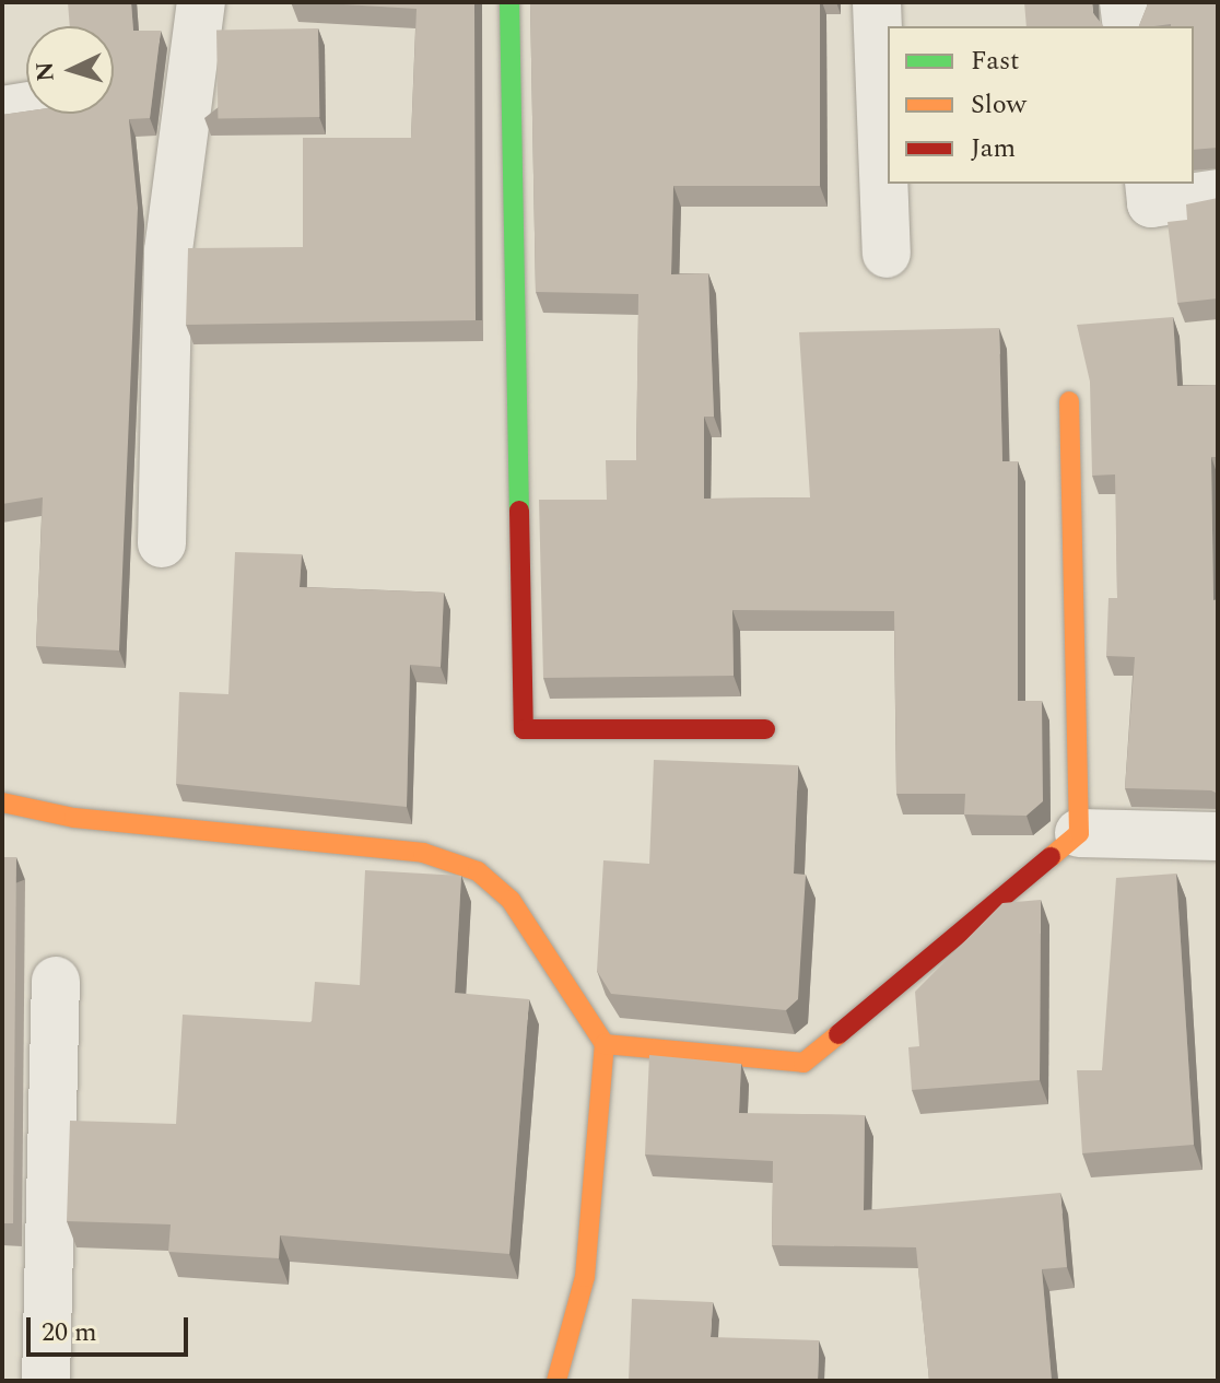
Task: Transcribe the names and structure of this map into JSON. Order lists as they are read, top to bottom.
{
  "legend": ["Fast", "Slow", "Jam"],
  "scale_bar": "20 m",
  "north": "left"
}
